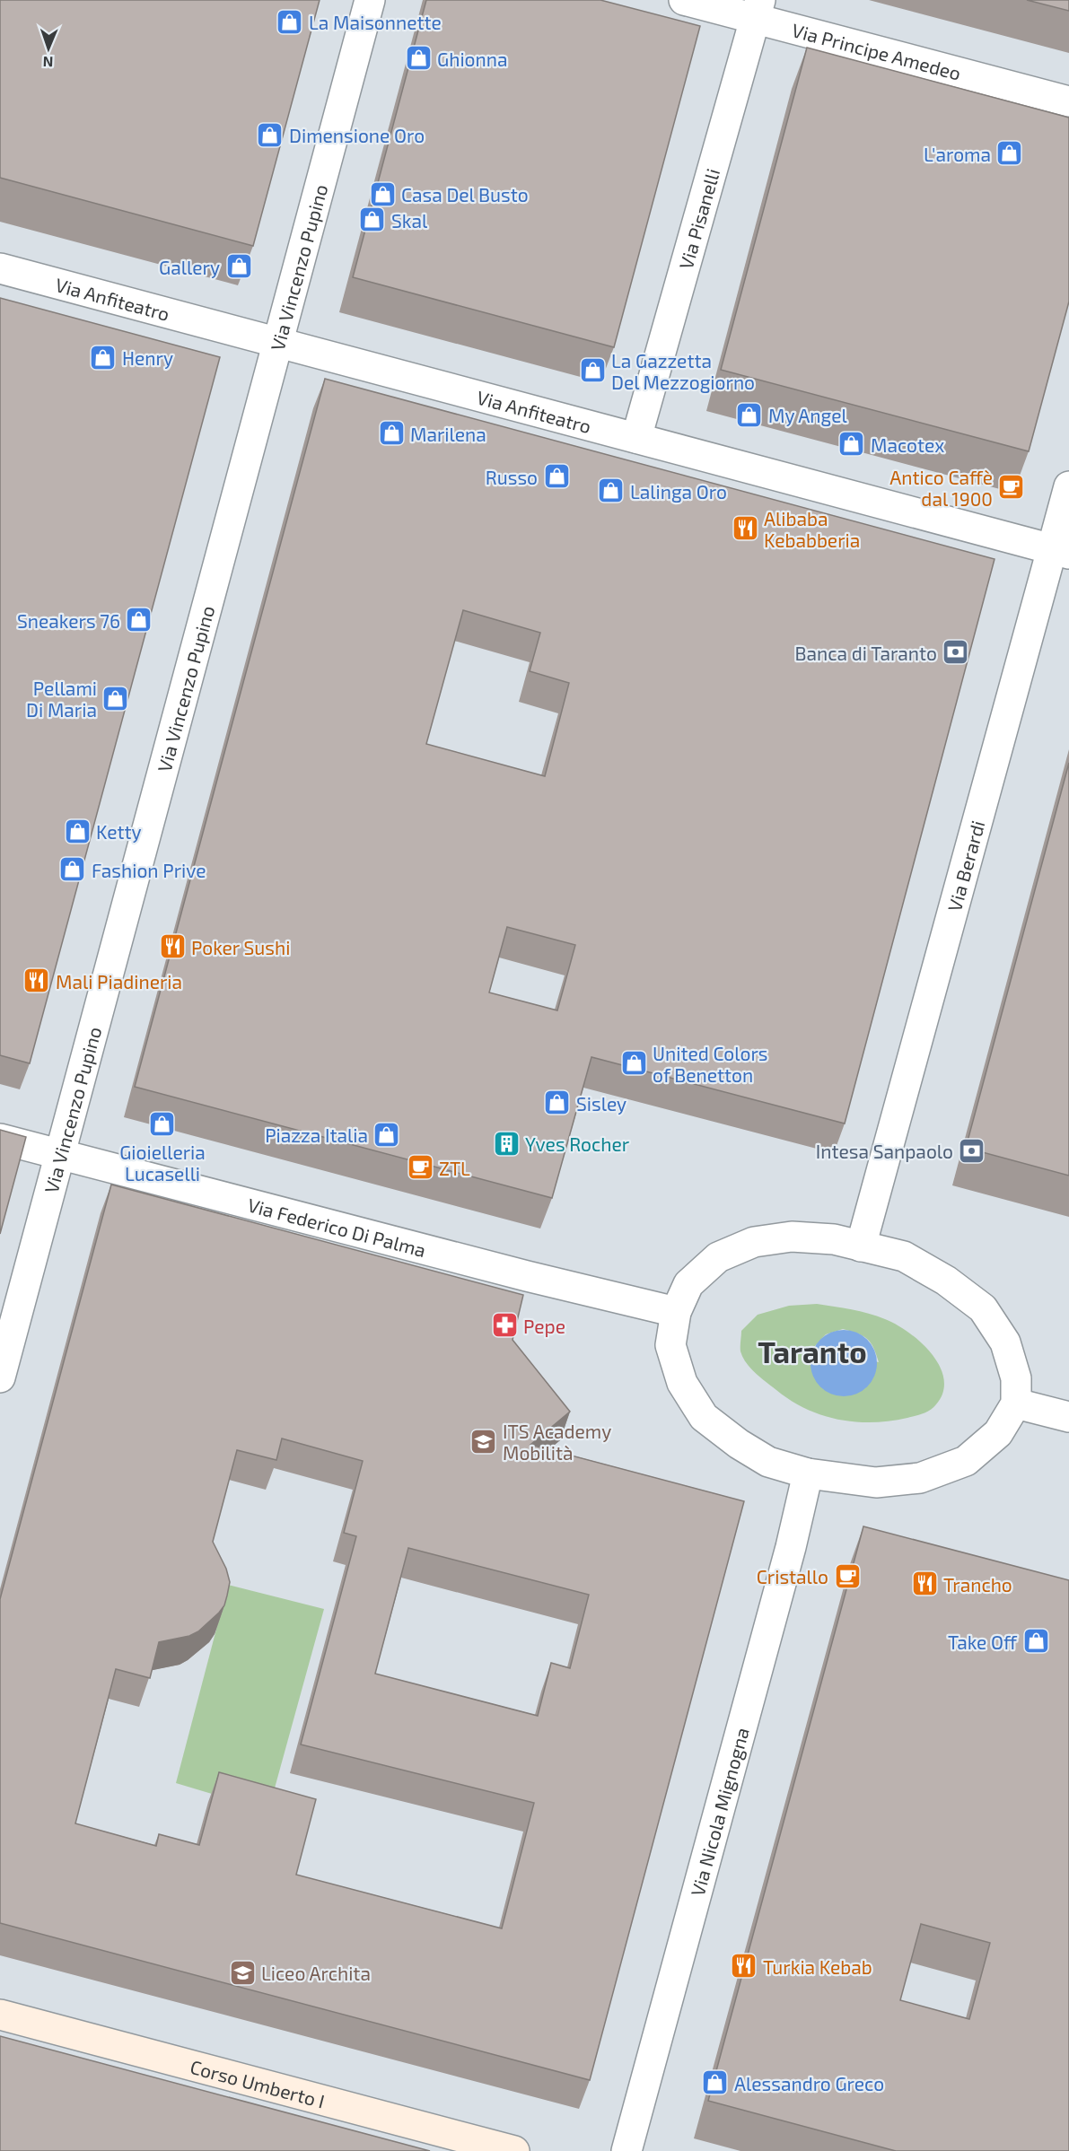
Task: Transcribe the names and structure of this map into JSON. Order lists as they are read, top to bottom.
{
  "streets": {
    "main road": ["Corso Umberto I"],
    "street": [
      "Via Principe Amedeo",
      "Via Pisanelli",
      "Via Vincenzo Pupino",
      "Via Anfiteatro",
      "Via Berardi",
      "Via Federico Di Palma",
      "Via Nicola Mignogna"
    ]
  },
  "crossings": [
    ["Via Principe Amedeo", "Via Pisanelli"],
    ["Via Pisanelli", "Via Anfiteatro"],
    ["Via Vincenzo Pupino", "Via Anfiteatro"],
    ["Via Vincenzo Pupino", "Via Federico Di Palma"],
    ["Via Anfiteatro", "Via Berardi"]
  ],
  "districts": ["Taranto"],
  "places": {
    "shop": [
      "La Maisonnette",
      "Ghionna",
      "Dimensione Oro",
      "L'aroma",
      "Casa Del Busto",
      "Skal",
      "Gallery",
      "Henry",
      "La Gazzetta Del Mezzogiorno",
      "My Angel",
      "Marilena",
      "Macotex",
      "Russo",
      "Lalinga Oro",
      "Sneakers 76",
      "Pellami Di Maria",
      "Ketty",
      "Fashion Prive",
      "United Colors of Benetton",
      "Sisley",
      "Gioielleria Lucaselli",
      "Piazza Italia",
      "Take Off",
      "Alessandro Greco"
    ],
    "cafe": ["Antico Caffè dal 1900", "ZTL", "Cristallo"],
    "restaurant": [
      "Alibaba Kebabberia",
      "Poker Sushi",
      "Mali Piadineria",
      "Trancho",
      "Turkia Kebab"
    ],
    "bank": ["Banca di Taranto", "Intesa Sanpaolo"],
    "building": ["Yves Rocher"],
    "pharmacy": ["Pepe"],
    "school or university": ["ITS Academy Mobilità", "Liceo Archita"]
  },
  "north": "bottom"
}
